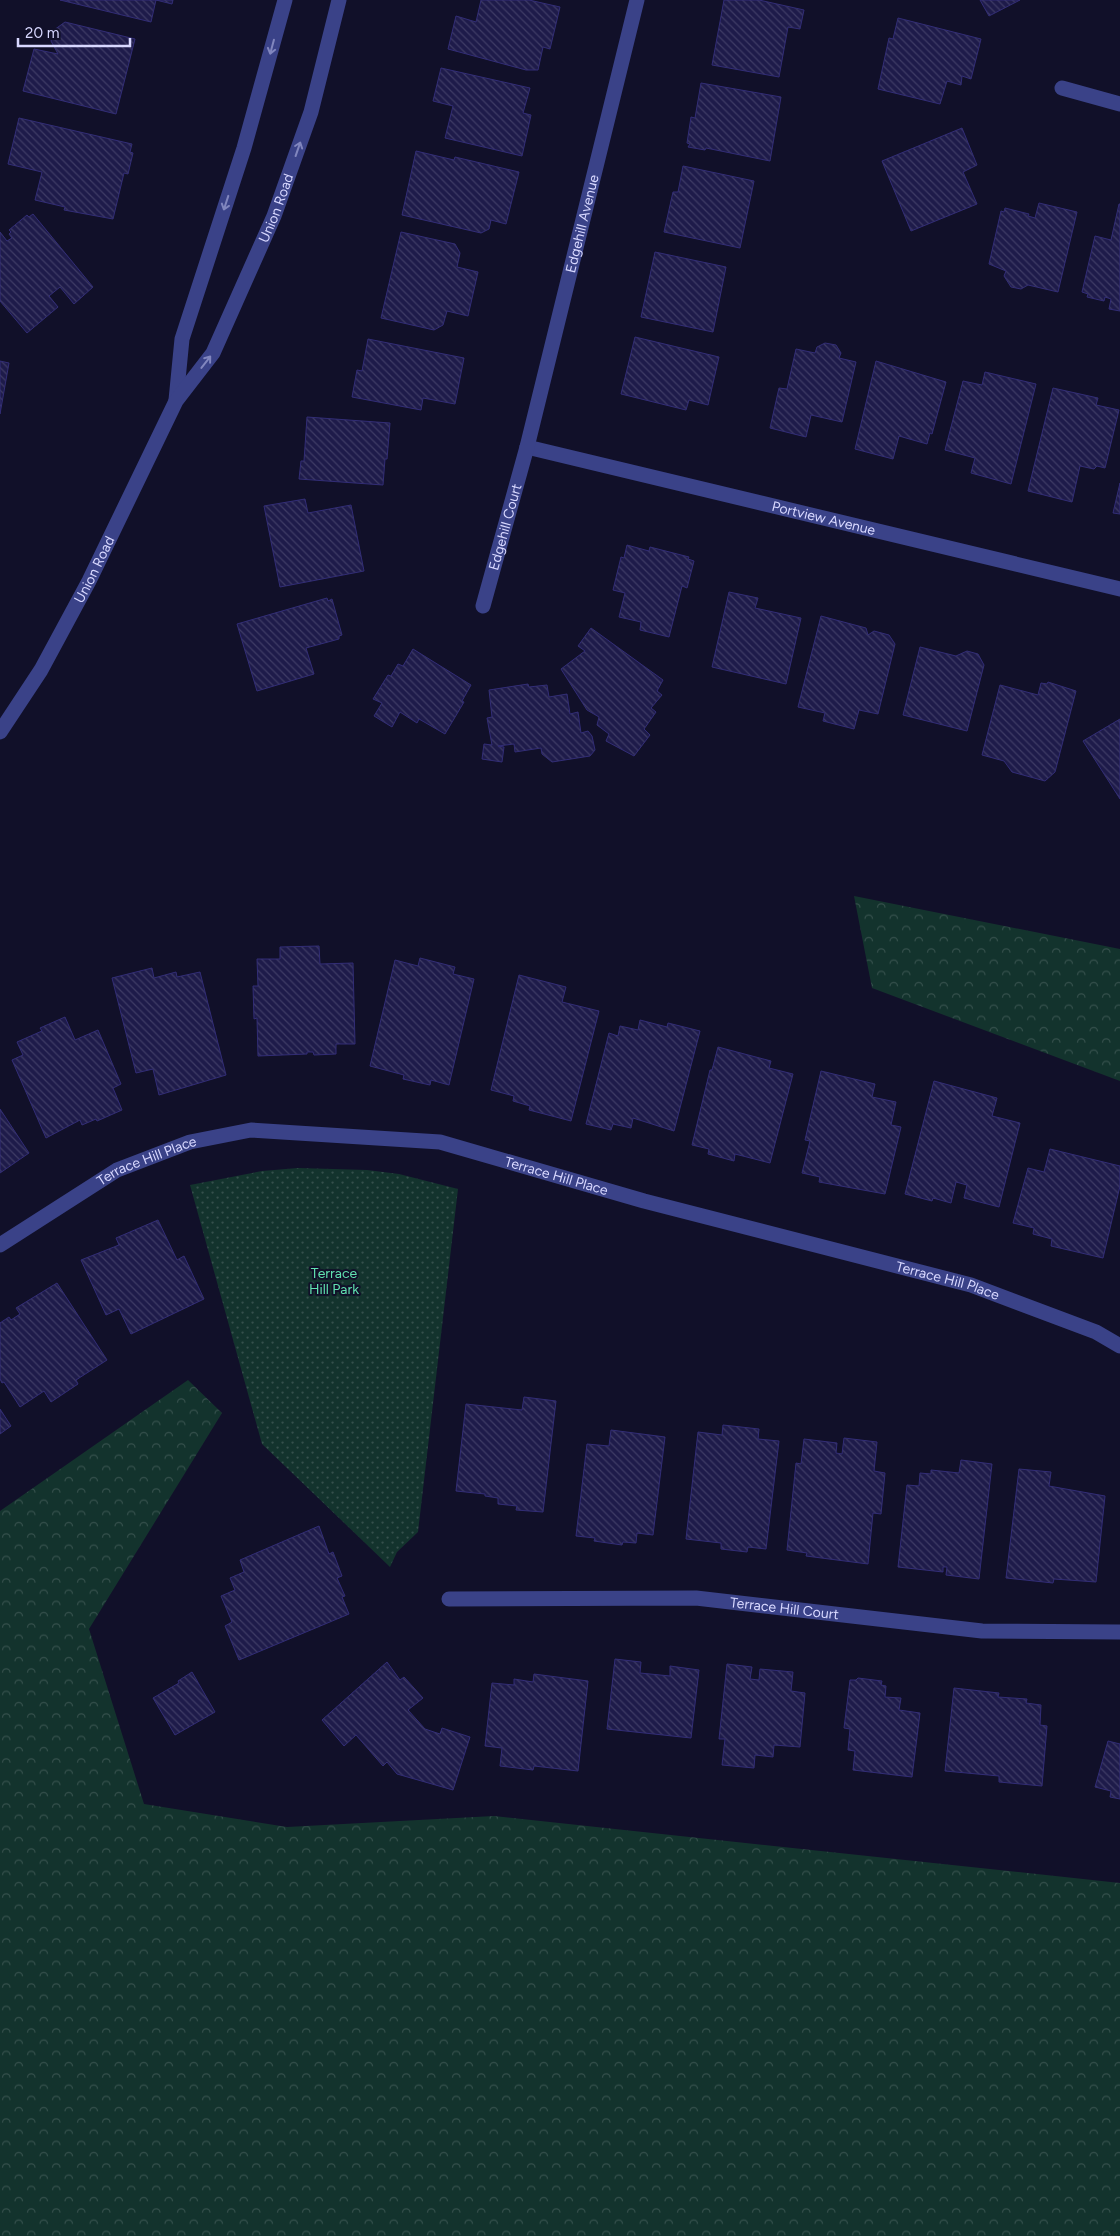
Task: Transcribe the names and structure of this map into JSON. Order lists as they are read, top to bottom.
{
  "streets": {
    "street": [
      "Union Road",
      "Edgehill Avenue",
      "Portview Avenue",
      "Edgehill Court",
      "Terrace Hill Place",
      "Terrace Hill Court"
    ]
  },
  "crossings": [
    ["Edgehill Avenue", "Portview Avenue"],
    ["Edgehill Avenue", "Edgehill Court"],
    ["Portview Avenue", "Edgehill Court"]
  ],
  "parks": ["Terrace Hill Park"],
  "scale_bar": "20 m"
}
